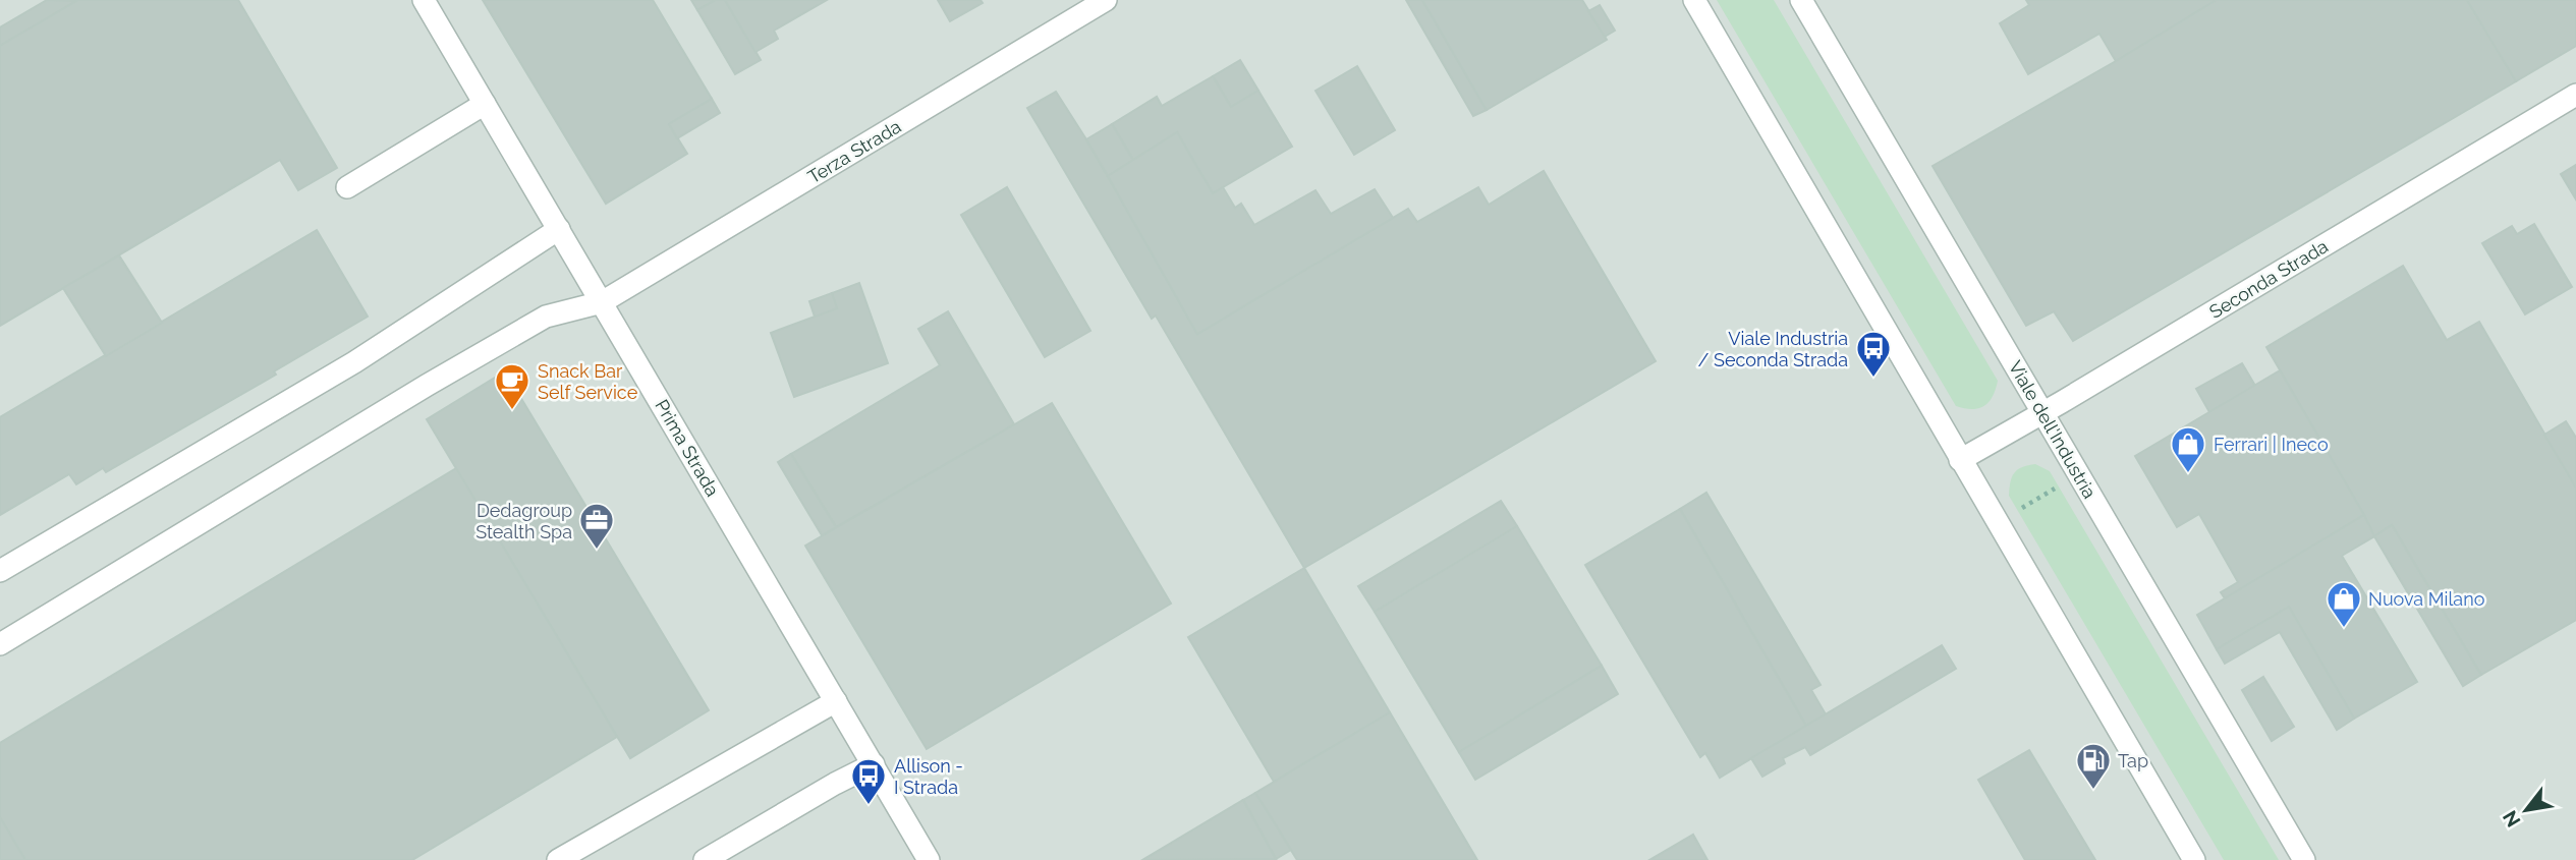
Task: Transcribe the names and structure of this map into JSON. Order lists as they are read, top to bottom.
{
  "streets": {
    "street": [
      "Terza Strada",
      "Seconda Strada",
      "Viale dell'Industria",
      "Prima Strada"
    ]
  },
  "crossings": [
    ["Terza Strada", "Prima Strada"],
    ["Seconda Strada", "Viale dell'Industria"]
  ],
  "places": {
    "bus stop": ["Viale Industria / Seconda Strada", "Allison - I Strada"],
    "cafe": ["Snack Bar Self Service"],
    "shop": ["Ferrari | Ineco", "Nuova Milano"],
    "office": ["Dedagroup Stealth Spa"],
    "fuel station": ["Tap"]
  },
  "north": "bottom left"
}
